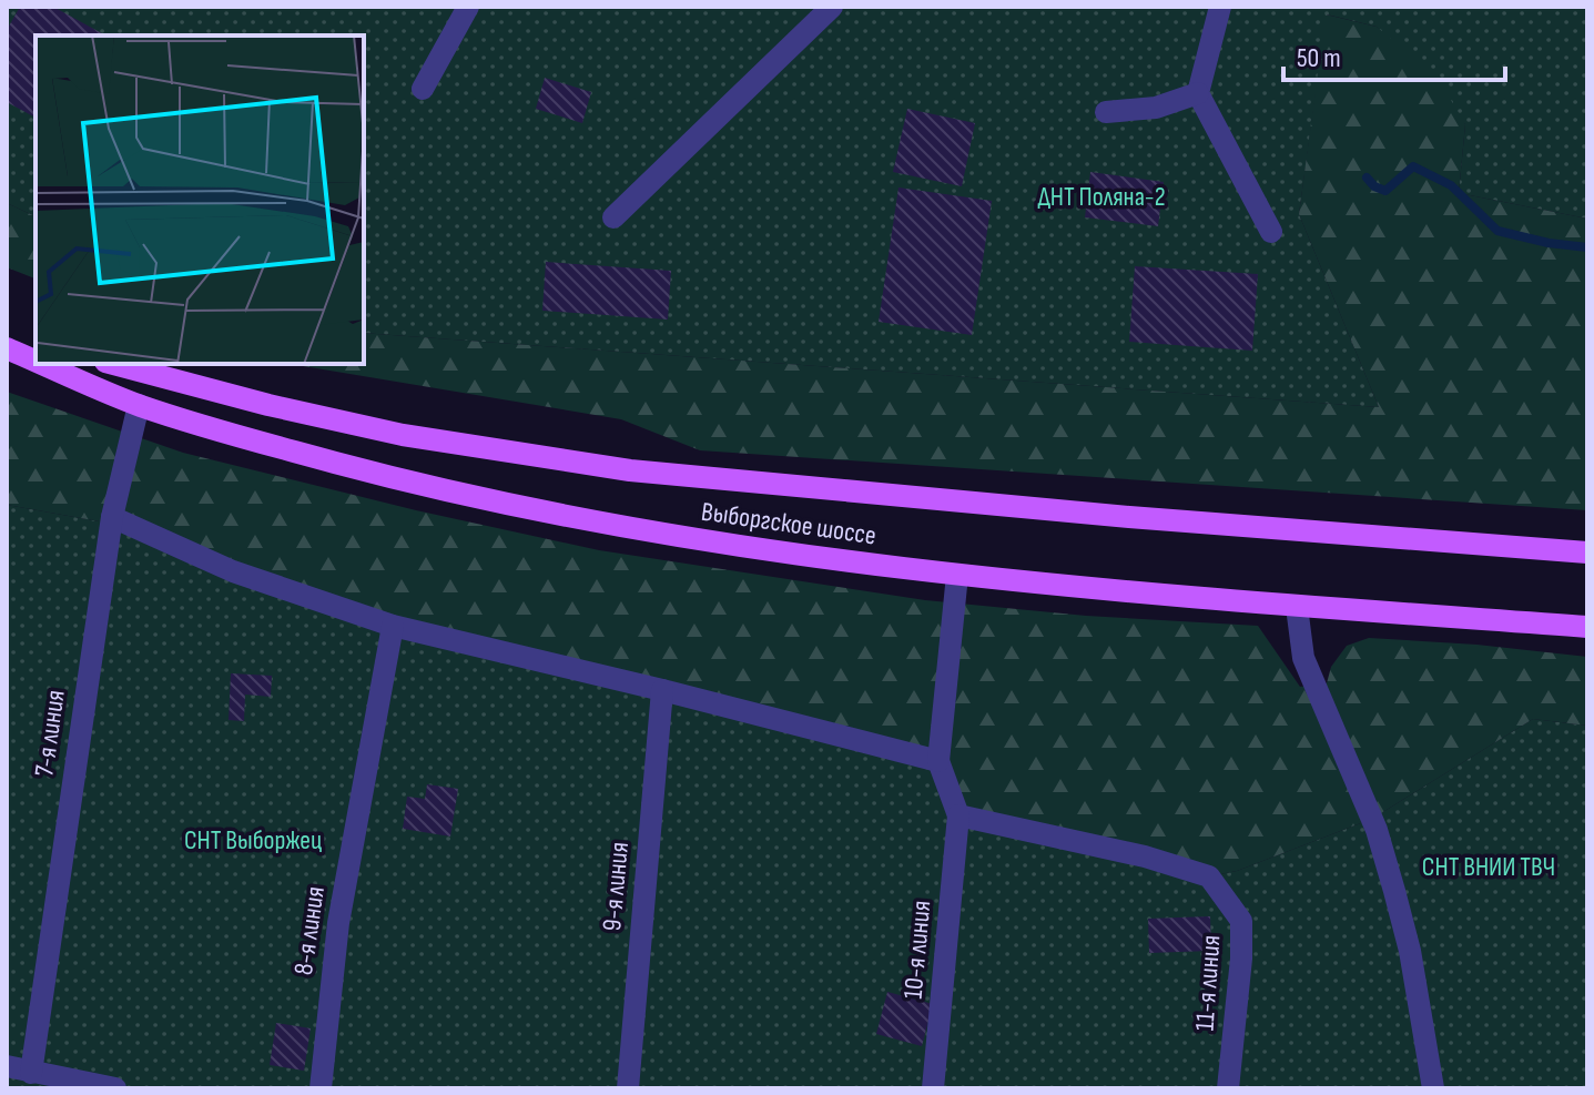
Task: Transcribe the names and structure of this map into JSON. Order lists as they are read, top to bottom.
{
  "streets": {
    "main road": ["Выборгское шоссе"],
    "street": [
      "7-я линия",
      "9-я линия",
      "8-я линия",
      "10-я линия",
      "11-я линия"
    ]
  },
  "crossings": [
    ["Выборгское шоссе", "7-я линия"],
    ["10-я линия", "11-я линия"]
  ],
  "parks": ["ДНТ Поляна-2", "СНТ Выборжец", "СНТ ВНИИ ТВЧ"],
  "scale_bar": "50 m"
}
